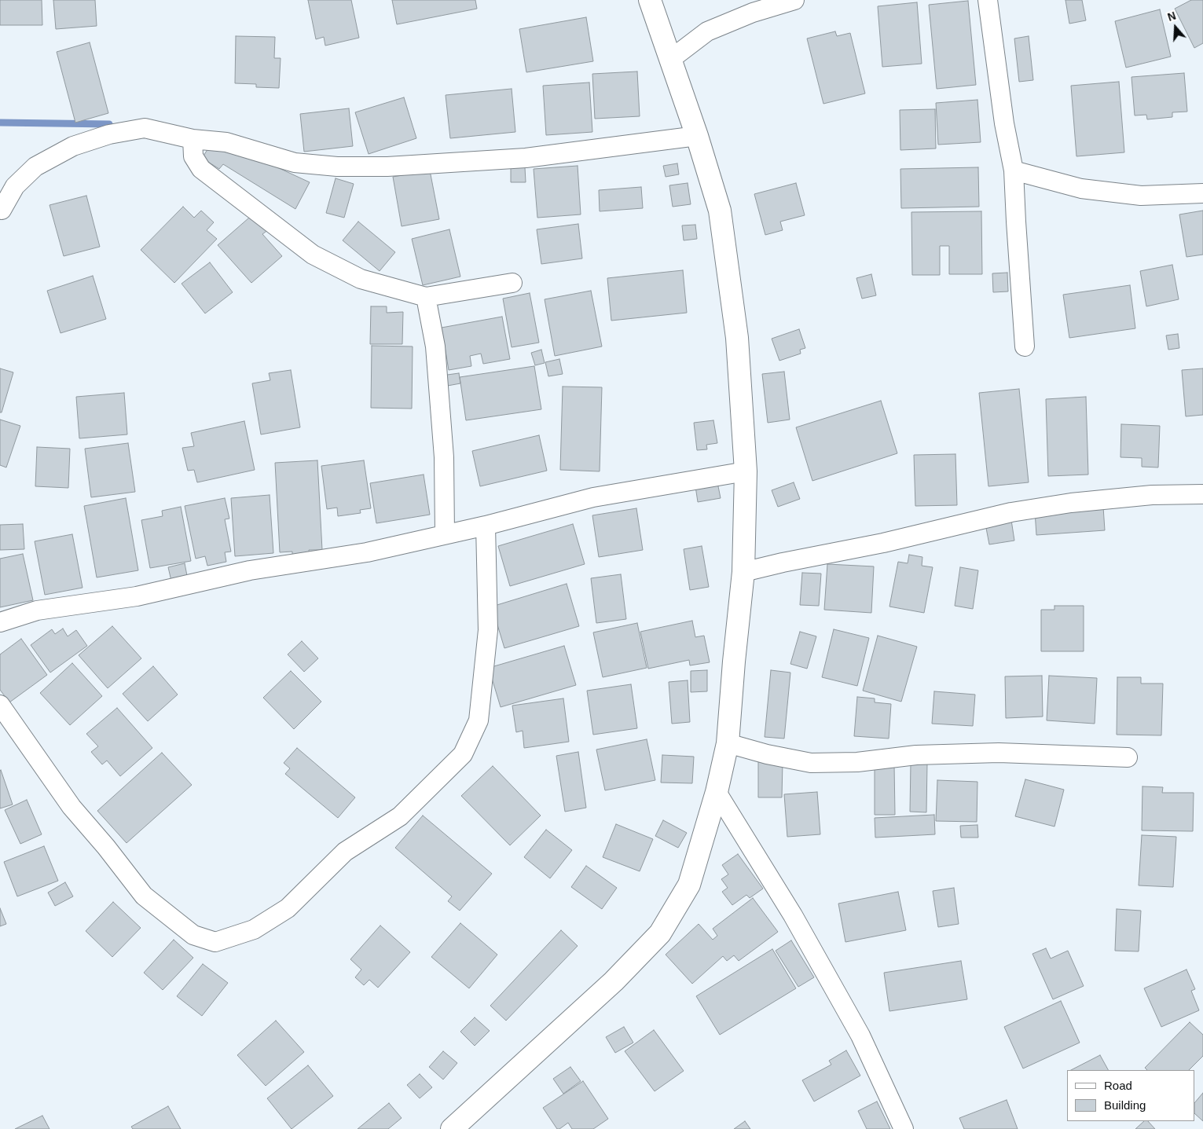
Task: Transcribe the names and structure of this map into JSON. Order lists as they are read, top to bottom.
{
  "legend": ["Road", "Building"],
  "north": "top"
}
